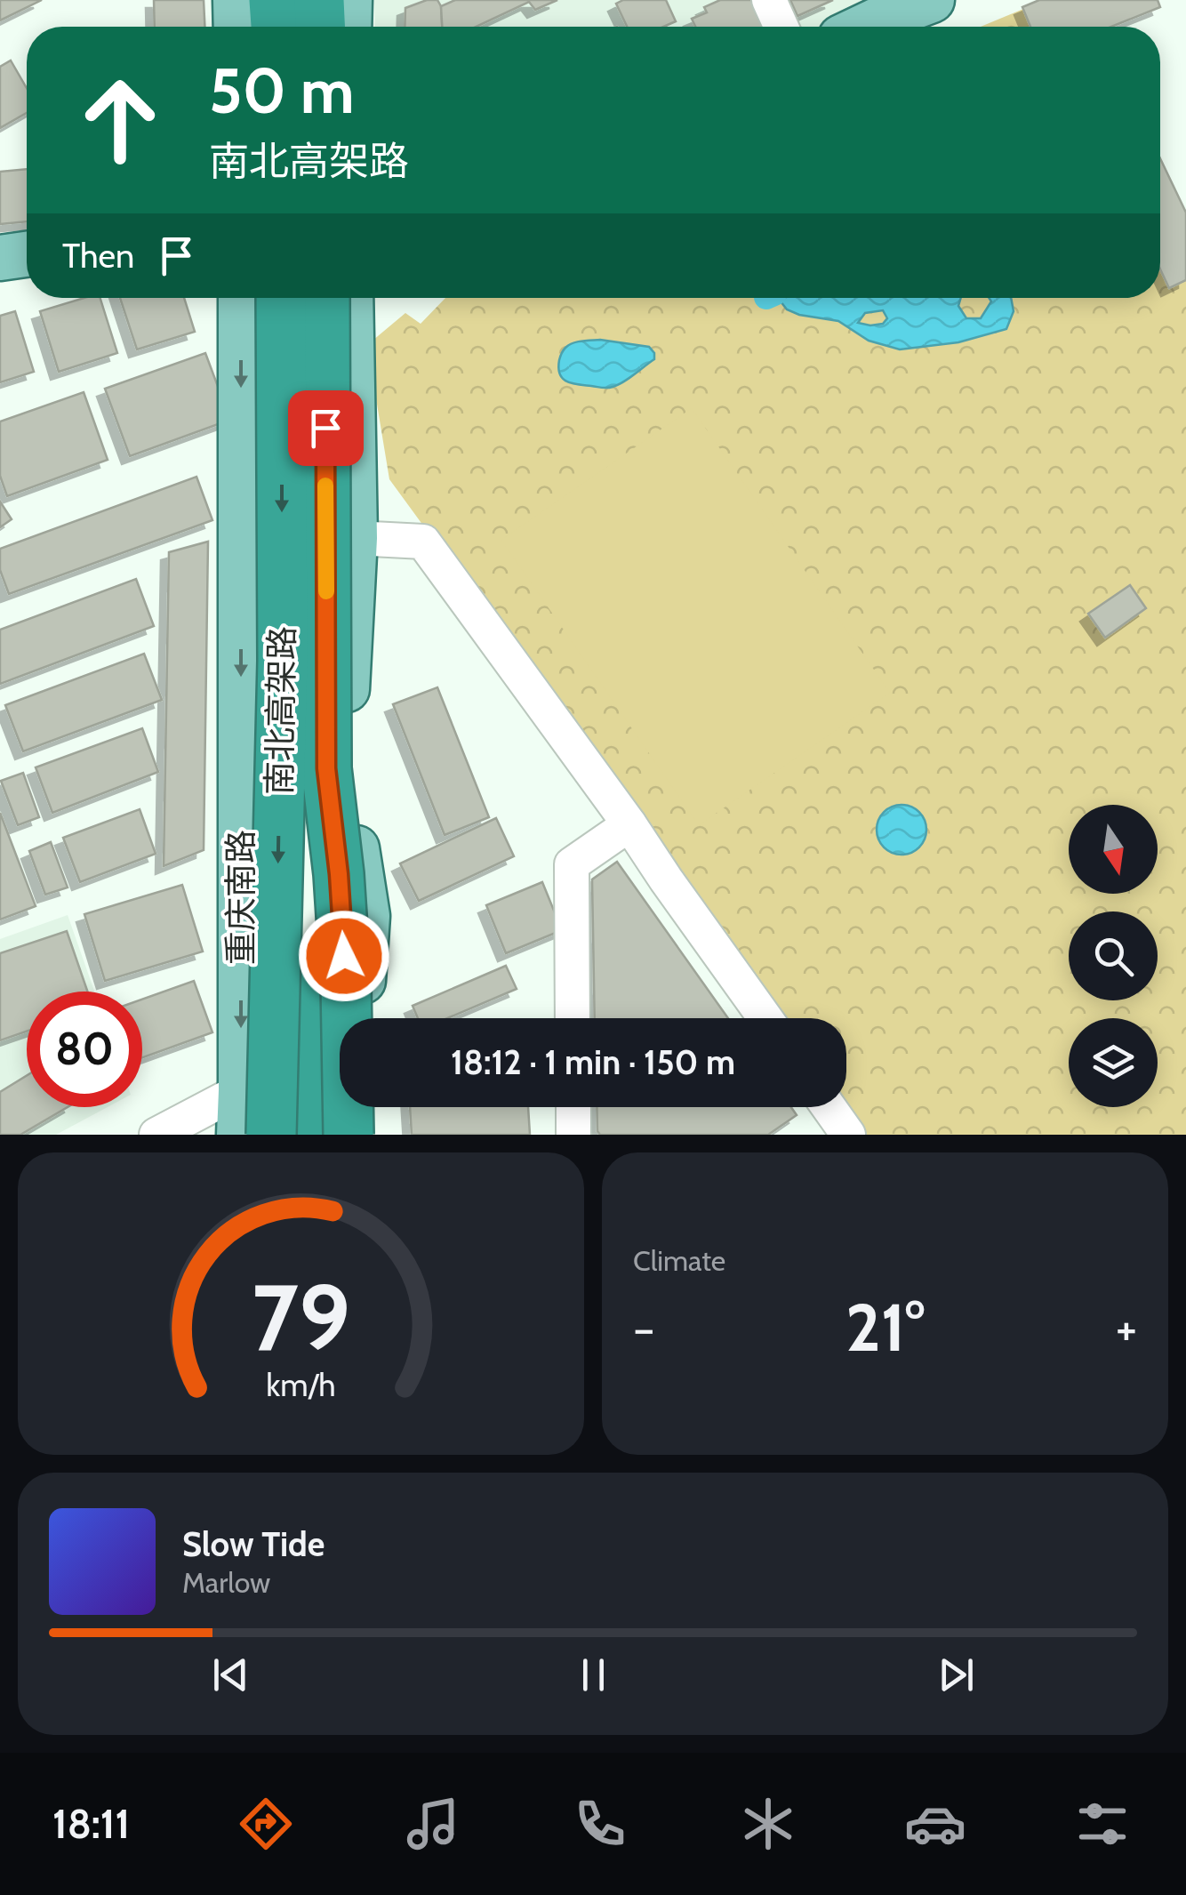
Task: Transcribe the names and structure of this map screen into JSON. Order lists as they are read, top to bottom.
{
  "streets": {
    "highway": ["南北高架路"],
    "main road": ["重庆南路"]
  },
  "north": "bottom",
  "page": {
    "turn": ["50 m", "南北高架路"],
    "then": "Then",
    "limit": "80",
    "trip": "18:12 · 1 min · 150 m",
    "tile": "Climate",
    "heat": ["−", "21°", "+"],
    "song": ["Slow Tide", "Marlow"],
    "tabs": "18:11",
    "gauge": ["79", "km/h"]
  }
}
